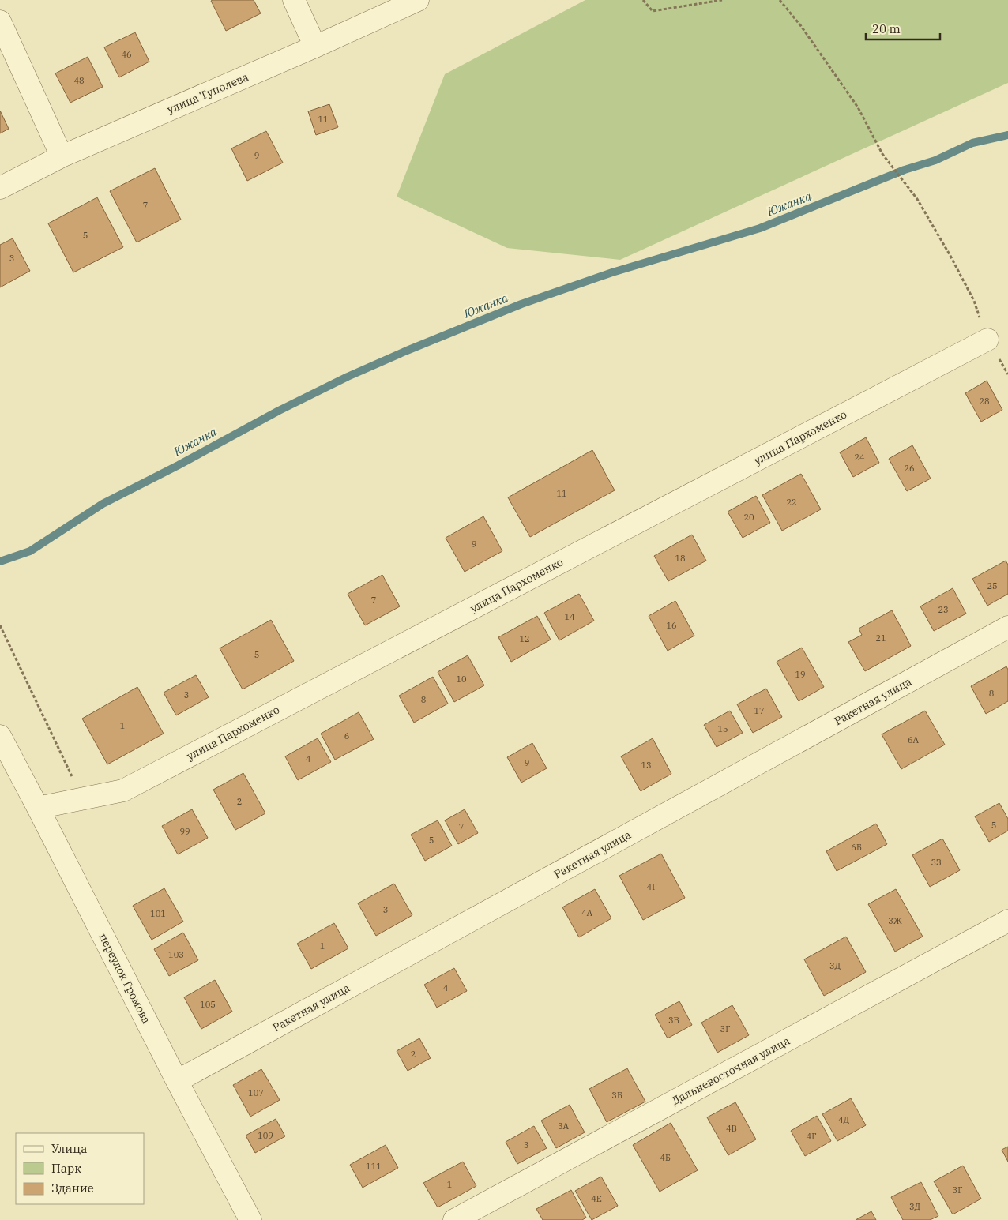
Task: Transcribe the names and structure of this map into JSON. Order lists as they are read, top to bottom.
{
  "streets": {
    "street": [
      "улица Туполева",
      "улица Пархоменко",
      "Ракетная улица",
      "переулок Громова",
      "Дальневосточная улица"
    ]
  },
  "crossings": [
    ["улица Пархоменко", "переулок Громова"],
    ["Ракетная улица", "переулок Громова"]
  ],
  "water": ["Южанка"],
  "house_numbers": [
    "46",
    "48",
    "11",
    "9",
    "7",
    "5",
    "3",
    "28",
    "24",
    "26",
    "11",
    "22",
    "20",
    "9",
    "18",
    "25",
    "7",
    "23",
    "14",
    "16",
    "21",
    "12",
    "5",
    "19",
    "10",
    "8",
    "3",
    "8",
    "17",
    "1",
    "15",
    "6",
    "6А",
    "4",
    "9",
    "13",
    "2",
    "5",
    "7",
    "99",
    "5",
    "6Б",
    "3З",
    "4Г",
    "3",
    "4А",
    "101",
    "3Ж",
    "1",
    "103",
    "3Д",
    "4",
    "105",
    "3В",
    "3Г",
    "2",
    "107",
    "3Б",
    "4Д",
    "3А",
    "4В",
    "109",
    "4Г",
    "3",
    "4Б",
    "111",
    "1",
    "3Г",
    "4Е",
    "3Д"
  ],
  "legend": ["Улица", "Парк", "Здание"],
  "scale_bar": "20 m"
}
